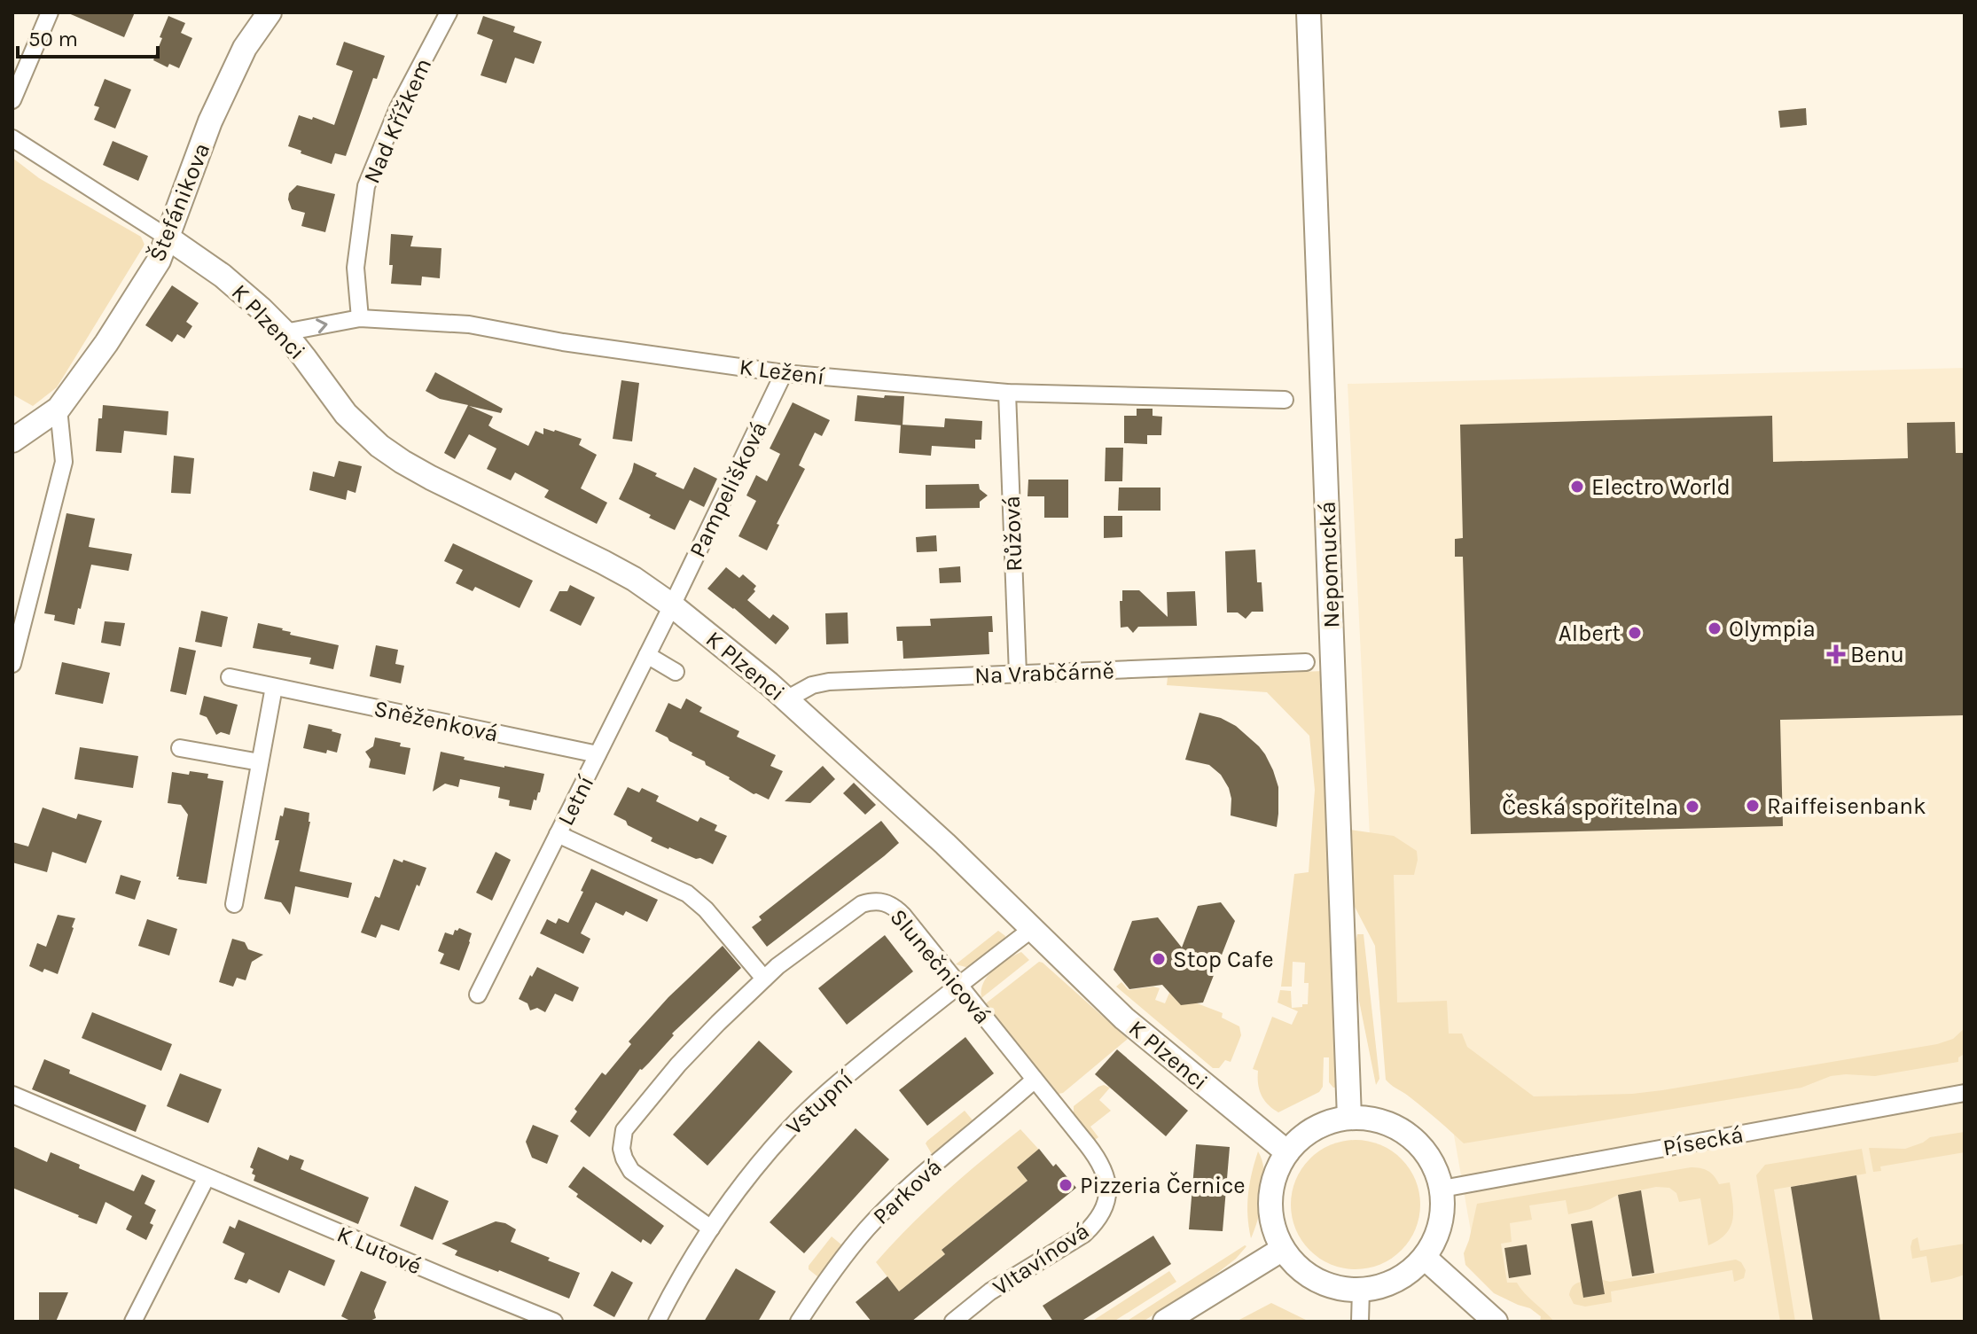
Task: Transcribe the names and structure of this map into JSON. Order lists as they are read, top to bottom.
{
  "streets": {
    "street": [
      "Nad Křížkem",
      "Štefánikova",
      "K Plzenci",
      "K Ležení",
      "Pampelišková",
      "Růžová",
      "Nepomucká",
      "Na Vrabčárně",
      "Sněženková",
      "Letní",
      "Slunečnicová",
      "Vstupní",
      "Písecká",
      "Parková",
      "K Lutové",
      "Vltavínová"
    ]
  },
  "crossings": [
    ["Nad Křížkem", "K Ležení"],
    ["Štefánikova", "K Plzenci"],
    ["K Plzenci", "K Ležení"],
    ["K Plzenci", "Pampelišková"],
    ["K Plzenci", "Nepomucká"],
    ["K Plzenci", "Na Vrabčárně"],
    ["K Plzenci", "Letní"],
    ["K Plzenci", "Vstupní"],
    ["K Plzenci", "Písecká"],
    ["K Ležení", "Pampelišková"],
    ["K Ležení", "Růžová"],
    ["Pampelišková", "Letní"],
    ["Růžová", "Na Vrabčárně"],
    ["Nepomucká", "Písecká"],
    ["Sněženková", "Letní"],
    ["Slunečnicová", "Vstupní"],
    ["Slunečnicová", "Parková"],
    ["Slunečnicová", "Vltavínová"],
    ["Parková", "Vltavínová"]
  ],
  "places": {
    "other": [
      "Electro World",
      "Olympia",
      "Albert",
      "Raiffeisenbank",
      "Česká spořitelna",
      "Stop Cafe",
      "Pizzeria Černice"
    ],
    "health": ["Benu"]
  },
  "scale_bar": "50 m"
}
